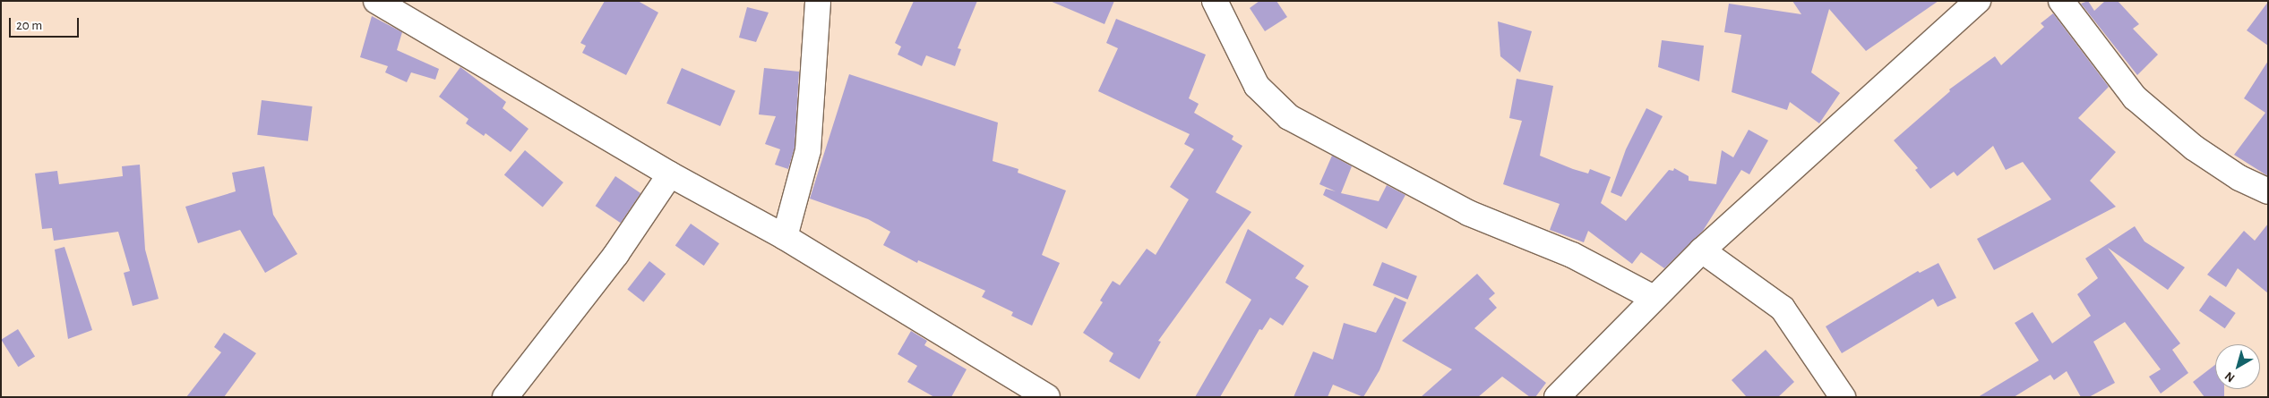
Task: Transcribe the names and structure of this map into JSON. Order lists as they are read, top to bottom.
{
  "scale_bar": "20 m",
  "north": "bottom left"
}
